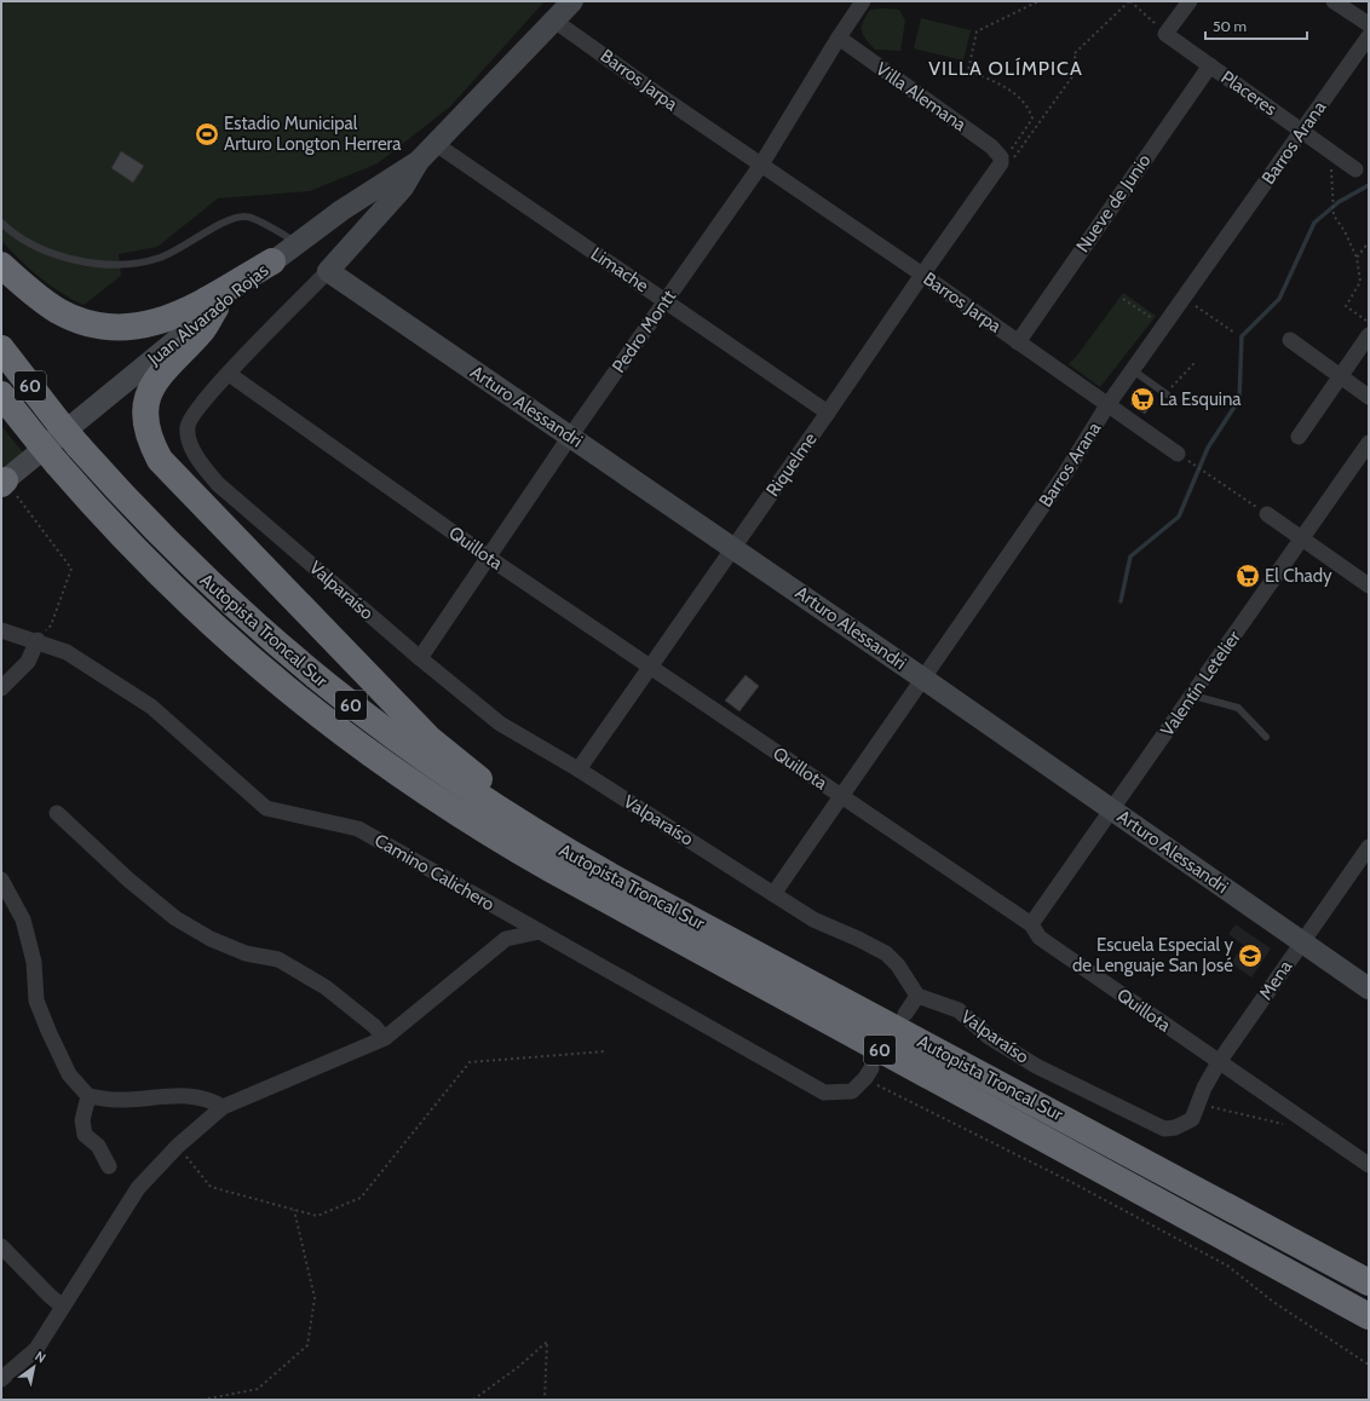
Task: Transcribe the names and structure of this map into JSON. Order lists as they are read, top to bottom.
{
  "streets": {
    "highway": ["60", "Autopista Troncal Sur"],
    "main road": ["Juan Alvarado Rojas", "Arturo Alessandri"],
    "street": [
      "Barros Jarpa",
      "Placeres",
      "Villa Alemana",
      "Barros Arana",
      "Nueve de Junio",
      "Limache",
      "Pedro Montt",
      "Riquelme",
      "Quillota",
      "Valparaíso",
      "Valentín Letelier",
      "Camino Calichero",
      "Mena"
    ]
  },
  "crossings": [
    ["Barros Jarpa", "Barros Arana"],
    ["Barros Jarpa", "Nueve de Junio"],
    ["Barros Jarpa", "Juan Alvarado Rojas"],
    ["Barros Jarpa", "Pedro Montt"],
    ["Barros Jarpa", "Riquelme"],
    ["Placeres", "Barros Arana"],
    ["Placeres", "Nueve de Junio"],
    ["Villa Alemana", "Pedro Montt"],
    ["Villa Alemana", "Riquelme"],
    ["Barros Arana", "Arturo Alessandri"],
    ["Barros Arana", "Quillota"],
    ["Barros Arana", "Valparaíso"],
    ["Limache", "Juan Alvarado Rojas"],
    ["Limache", "Pedro Montt"],
    ["Limache", "Riquelme"],
    ["Juan Alvarado Rojas", "Arturo Alessandri"],
    ["Juan Alvarado Rojas", "Quillota"],
    ["Juan Alvarado Rojas", "Valparaíso"],
    ["Pedro Montt", "Arturo Alessandri"],
    ["Pedro Montt", "Quillota"],
    ["Pedro Montt", "Valparaíso"],
    ["Arturo Alessandri", "Riquelme"],
    ["Arturo Alessandri", "Valentín Letelier"],
    ["Arturo Alessandri", "Mena"],
    ["Riquelme", "Quillota"],
    ["Riquelme", "Valparaíso"],
    ["Quillota", "Valentín Letelier"],
    ["Quillota", "Mena"],
    ["Valparaíso", "Mena"]
  ],
  "districts": ["VILLA OLÍMPICA"],
  "places": {
    "sports": ["Estadio Municipal Arturo Longton Herrera"],
    "supermarket": ["La Esquina", "El Chady"],
    "school or university": ["Escuela Especial y de Lenguaje San José"]
  },
  "scale_bar": "50 m",
  "north": "top right"
}
